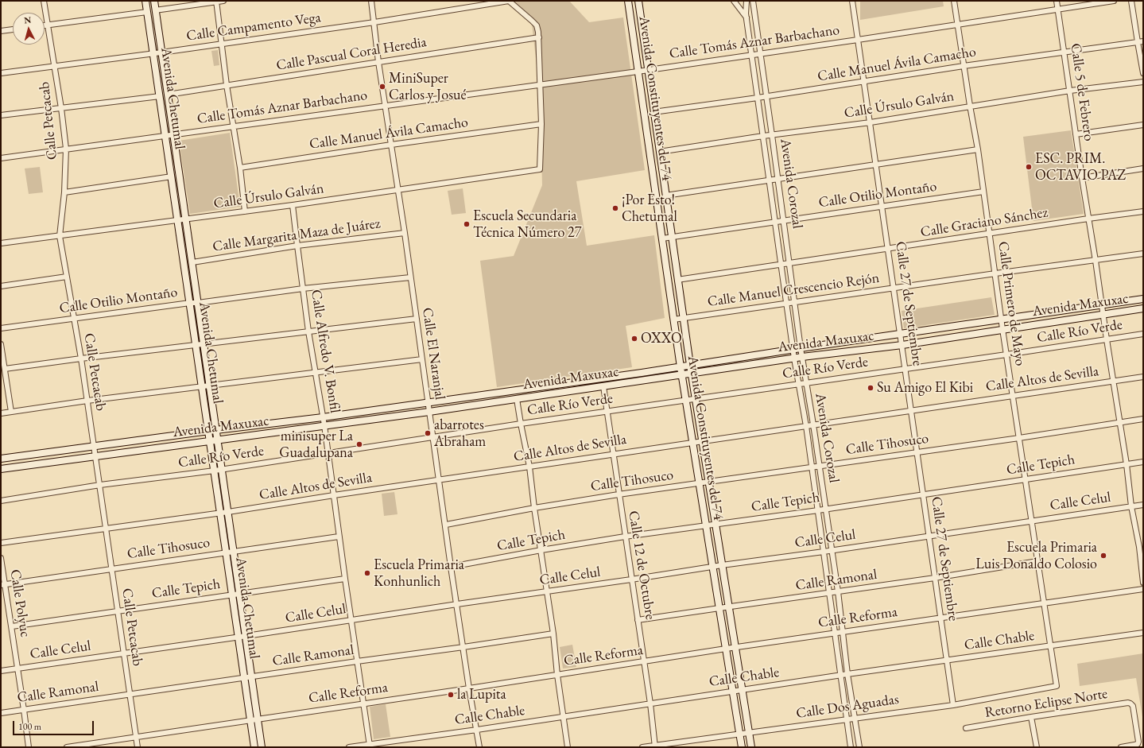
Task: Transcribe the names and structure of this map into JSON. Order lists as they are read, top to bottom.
{
  "streets": {
    "main road": ["Avenida Chetumal", "Avenida Constituyentes del 74", "Avenida Maxuxac"],
    "street": [
      "Calle Campamento Vega",
      "Calle Tomás Aznar Barbachano",
      "Calle Pascual Coral Heredia",
      "Calle Manuel Ávila Camacho",
      "Calle 5 de Febrero",
      "Calle Úrsulo Galván",
      "Calle Petcacab",
      "Avenida Corozal",
      "Calle Otilio Montaño",
      "Calle Graciano Sánchez",
      "Calle Margarita Maza de Juárez",
      "Calle Manuel Crescencio Rejón",
      "Calle 27 de Septiembre",
      "Calle Primero de Mayo",
      "Calle Río Verde",
      "Calle Alfredo V. Bonfil",
      "Calle El Naranjal",
      "Calle Altos de Sevilla",
      "Calle Tihosuco",
      "Calle Tepich",
      "Calle Celul",
      "Calle 12 de Octubre",
      "Calle Ramonal",
      "Calle Polyuc",
      "Calle Reforma",
      "Calle Chable",
      "Retorno Eclipse Norte",
      "Calle Dos Aguadas"
    ]
  },
  "crossings": [
    ["Calle Campamento Vega", "Avenida Chetumal"],
    ["Calle Campamento Vega", "Calle Petcacab"],
    ["Calle Campamento Vega", "Calle El Naranjal"],
    ["Calle Tomás Aznar Barbachano", "Calle 5 de Febrero"],
    ["Calle Tomás Aznar Barbachano", "Avenida Chetumal"],
    ["Calle Tomás Aznar Barbachano", "Avenida Constituyentes del 74"],
    ["Calle Tomás Aznar Barbachano", "Calle Petcacab"],
    ["Calle Tomás Aznar Barbachano", "Avenida Corozal"],
    ["Calle Tomás Aznar Barbachano", "Calle 27 de Septiembre"],
    ["Calle Tomás Aznar Barbachano", "Calle Primero de Mayo"],
    ["Calle Tomás Aznar Barbachano", "Calle El Naranjal"],
    ["Calle Pascual Coral Heredia", "Avenida Chetumal"],
    ["Calle Pascual Coral Heredia", "Calle El Naranjal"],
    ["Calle Manuel Ávila Camacho", "Calle 5 de Febrero"],
    ["Calle Manuel Ávila Camacho", "Avenida Constituyentes del 74"],
    ["Calle Manuel Ávila Camacho", "Calle Úrsulo Galván"],
    ["Calle Manuel Ávila Camacho", "Avenida Corozal"],
    ["Calle Manuel Ávila Camacho", "Calle 27 de Septiembre"],
    ["Calle Manuel Ávila Camacho", "Calle Primero de Mayo"],
    ["Calle Manuel Ávila Camacho", "Calle El Naranjal"],
    ["Calle 5 de Febrero", "Calle Úrsulo Galván"],
    ["Calle 5 de Febrero", "Calle Graciano Sánchez"],
    ["Calle 5 de Febrero", "Calle Manuel Crescencio Rejón"],
    ["Calle 5 de Febrero", "Avenida Maxuxac"],
    ["Calle 5 de Febrero", "Calle Río Verde"],
    ["Calle 5 de Febrero", "Calle Altos de Sevilla"],
    ["Calle 5 de Febrero", "Calle Tihosuco"],
    ["Calle 5 de Febrero", "Calle Tepich"],
    ["Calle 5 de Febrero", "Calle Celul"],
    ["Avenida Chetumal", "Calle Úrsulo Galván"],
    ["Avenida Chetumal", "Calle Otilio Montaño"],
    ["Avenida Chetumal", "Calle Margarita Maza de Juárez"],
    ["Avenida Chetumal", "Avenida Maxuxac"],
    ["Avenida Chetumal", "Calle Río Verde"],
    ["Avenida Chetumal", "Calle Altos de Sevilla"],
    ["Avenida Chetumal", "Calle Tihosuco"],
    ["Avenida Chetumal", "Calle Tepich"],
    ["Avenida Chetumal", "Calle Celul"],
    ["Avenida Chetumal", "Calle Ramonal"],
    ["Avenida Chetumal", "Calle Reforma"],
    ["Avenida Constituyentes del 74", "Calle Úrsulo Galván"],
    ["Avenida Constituyentes del 74", "Calle Otilio Montaño"],
    ["Avenida Constituyentes del 74", "Calle Graciano Sánchez"],
    ["Avenida Constituyentes del 74", "Calle Manuel Crescencio Rejón"],
    ["Avenida Constituyentes del 74", "Avenida Maxuxac"],
    ["Avenida Constituyentes del 74", "Calle Río Verde"],
    ["Avenida Constituyentes del 74", "Calle Altos de Sevilla"],
    ["Avenida Constituyentes del 74", "Calle Tihosuco"],
    ["Avenida Constituyentes del 74", "Calle Tepich"],
    ["Avenida Constituyentes del 74", "Calle Celul"],
    ["Avenida Constituyentes del 74", "Calle Ramonal"],
    ["Avenida Constituyentes del 74", "Calle Reforma"],
    ["Avenida Constituyentes del 74", "Calle Chable"],
    ["Avenida Constituyentes del 74", "Calle Dos Aguadas"],
    ["Calle Úrsulo Galván", "Calle Petcacab"],
    ["Calle Úrsulo Galván", "Avenida Corozal"],
    ["Calle Úrsulo Galván", "Calle 27 de Septiembre"],
    ["Calle Úrsulo Galván", "Calle Primero de Mayo"],
    ["Calle Úrsulo Galván", "Calle Alfredo V. Bonfil"],
    ["Calle Úrsulo Galván", "Calle El Naranjal"],
    ["Calle Petcacab", "Calle Otilio Montaño"],
    ["Calle Petcacab", "Avenida Maxuxac"],
    ["Calle Petcacab", "Calle Río Verde"],
    ["Calle Petcacab", "Calle Altos de Sevilla"],
    ["Calle Petcacab", "Calle Tihosuco"],
    ["Calle Petcacab", "Calle Tepich"],
    ["Calle Petcacab", "Calle Celul"],
    ["Calle Petcacab", "Calle Ramonal"],
    ["Calle Petcacab", "Calle Reforma"],
    ["Avenida Corozal", "Calle Otilio Montaño"],
    ["Avenida Corozal", "Calle Graciano Sánchez"],
    ["Avenida Corozal", "Calle Manuel Crescencio Rejón"],
    ["Avenida Corozal", "Avenida Maxuxac"],
    ["Avenida Corozal", "Calle Río Verde"],
    ["Avenida Corozal", "Calle Altos de Sevilla"],
    ["Avenida Corozal", "Calle Tihosuco"],
    ["Avenida Corozal", "Calle Tepich"],
    ["Avenida Corozal", "Calle Celul"],
    ["Avenida Corozal", "Calle Ramonal"],
    ["Avenida Corozal", "Calle Reforma"],
    ["Avenida Corozal", "Calle Chable"],
    ["Avenida Corozal", "Calle Dos Aguadas"],
    ["Calle Otilio Montaño", "Calle 27 de Septiembre"],
    ["Calle Otilio Montaño", "Calle Primero de Mayo"],
    ["Calle Otilio Montaño", "Calle Alfredo V. Bonfil"],
    ["Calle Otilio Montaño", "Calle El Naranjal"],
    ["Calle Graciano Sánchez", "Calle 27 de Septiembre"],
    ["Calle Graciano Sánchez", "Calle Primero de Mayo"],
    ["Calle Margarita Maza de Juárez", "Calle Alfredo V. Bonfil"],
    ["Calle Margarita Maza de Juárez", "Calle El Naranjal"],
    ["Calle Manuel Crescencio Rejón", "Calle 27 de Septiembre"],
    ["Calle Manuel Crescencio Rejón", "Calle Primero de Mayo"],
    ["Calle 27 de Septiembre", "Avenida Maxuxac"],
    ["Calle 27 de Septiembre", "Calle Río Verde"],
    ["Calle 27 de Septiembre", "Calle Altos de Sevilla"],
    ["Calle 27 de Septiembre", "Calle Tihosuco"],
    ["Calle 27 de Septiembre", "Calle Tepich"],
    ["Calle 27 de Septiembre", "Calle Celul"],
    ["Calle 27 de Septiembre", "Calle Ramonal"],
    ["Calle 27 de Septiembre", "Calle Reforma"],
    ["Calle 27 de Septiembre", "Calle Chable"],
    ["Calle 27 de Septiembre", "Calle Dos Aguadas"],
    ["Calle Primero de Mayo", "Avenida Maxuxac"],
    ["Calle Primero de Mayo", "Calle Río Verde"],
    ["Calle Primero de Mayo", "Calle Altos de Sevilla"],
    ["Calle Primero de Mayo", "Calle Tihosuco"],
    ["Calle Primero de Mayo", "Calle Tepich"],
    ["Calle Primero de Mayo", "Calle Celul"],
    ["Calle Primero de Mayo", "Calle Ramonal"],
    ["Calle Primero de Mayo", "Calle Reforma"],
    ["Calle Primero de Mayo", "Calle Chable"],
    ["Calle Primero de Mayo", "Calle Dos Aguadas"],
    ["Avenida Maxuxac", "Calle Alfredo V. Bonfil"],
    ["Avenida Maxuxac", "Calle El Naranjal"],
    ["Avenida Maxuxac", "Calle 12 de Octubre"],
    ["Calle Río Verde", "Calle Alfredo V. Bonfil"],
    ["Calle Río Verde", "Calle El Naranjal"],
    ["Calle Río Verde", "Calle 12 de Octubre"],
    ["Calle Alfredo V. Bonfil", "Calle Altos de Sevilla"],
    ["Calle Alfredo V. Bonfil", "Calle Tihosuco"],
    ["Calle Alfredo V. Bonfil", "Calle Tepich"],
    ["Calle Alfredo V. Bonfil", "Calle Celul"],
    ["Calle Alfredo V. Bonfil", "Calle Ramonal"],
    ["Calle Alfredo V. Bonfil", "Calle Reforma"],
    ["Calle Alfredo V. Bonfil", "Calle Chable"],
    ["Calle El Naranjal", "Calle Altos de Sevilla"],
    ["Calle El Naranjal", "Calle Tihosuco"],
    ["Calle El Naranjal", "Calle Tepich"],
    ["Calle El Naranjal", "Calle Celul"],
    ["Calle El Naranjal", "Calle Ramonal"],
    ["Calle El Naranjal", "Calle Reforma"],
    ["Calle El Naranjal", "Calle Chable"],
    ["Calle Altos de Sevilla", "Calle 12 de Octubre"],
    ["Calle Tihosuco", "Calle 12 de Octubre"],
    ["Calle Tihosuco", "Calle Polyuc"],
    ["Calle Tepich", "Calle 12 de Octubre"],
    ["Calle Tepich", "Calle Polyuc"],
    ["Calle Celul", "Calle 12 de Octubre"],
    ["Calle Celul", "Calle Polyuc"],
    ["Calle 12 de Octubre", "Calle Ramonal"],
    ["Calle 12 de Octubre", "Calle Reforma"],
    ["Calle 12 de Octubre", "Calle Chable"],
    ["Calle 12 de Octubre", "Calle Dos Aguadas"],
    ["Calle Ramonal", "Calle Polyuc"]
  ],
  "places": [
    "MiniSuper Carlos y Josué",
    "ESC. PRIM. OCTAVIO PAZ",
    "¡Por Esto! Chetumal",
    "Escuela Secundaria Técnica Número 27",
    "OXXO",
    "Su Amigo El Kibi",
    "abarrotes Abraham",
    "minisuper La Guadalupana",
    "Escuela Primaria Luis Donaldo Colosio",
    "Escuela Primaria Konhunlich",
    "la Lupita"
  ],
  "scale_bar": "100 m",
  "north": "top"
}
